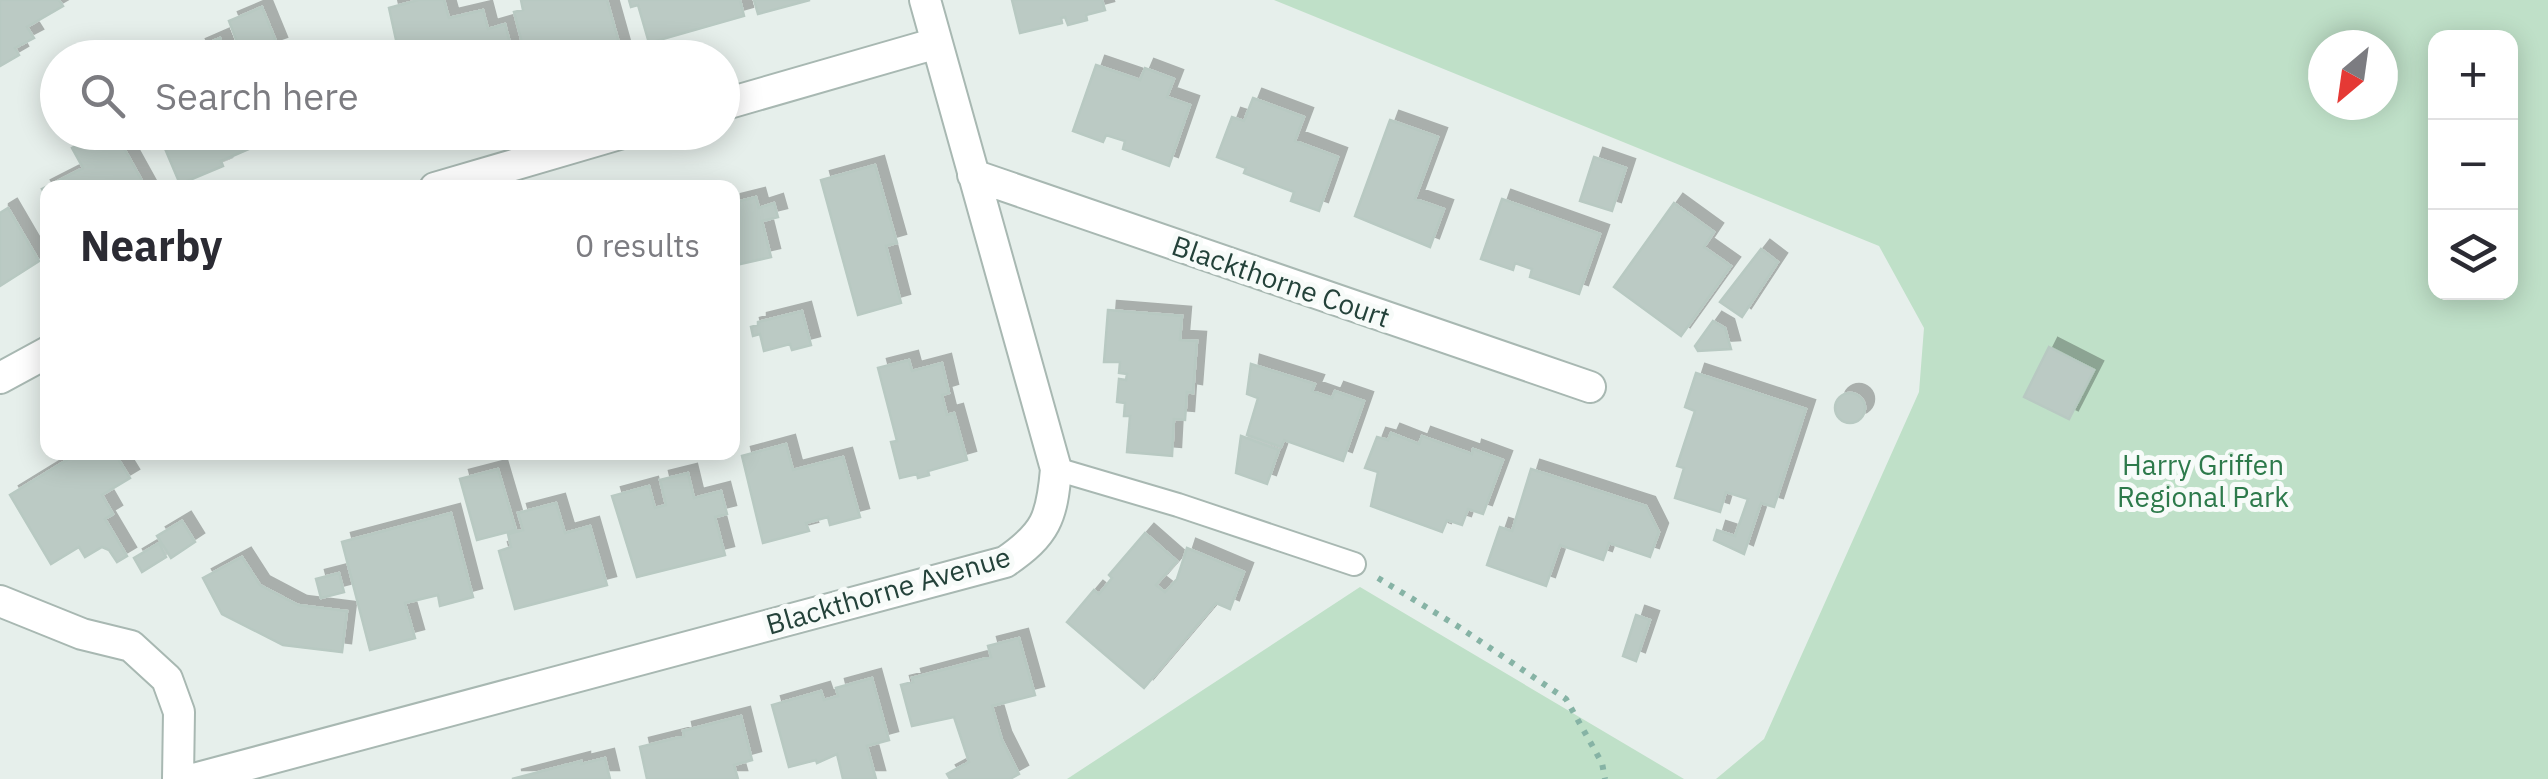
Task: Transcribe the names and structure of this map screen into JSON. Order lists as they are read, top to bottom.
{
  "streets": {
    "street": ["Blackthorne Court", "Blackthorne Avenue"]
  },
  "crossings": [
    ["Blackthorne Court", "Blackthorne Avenue"]
  ],
  "parks": ["Harry Griffen Regional Park"],
  "north": "bottom left",
  "page": {
    "map_buttons": ["+", "−"],
    "search": "Search here",
    "heading": ["Nearby", "0 results"]
  }
}
